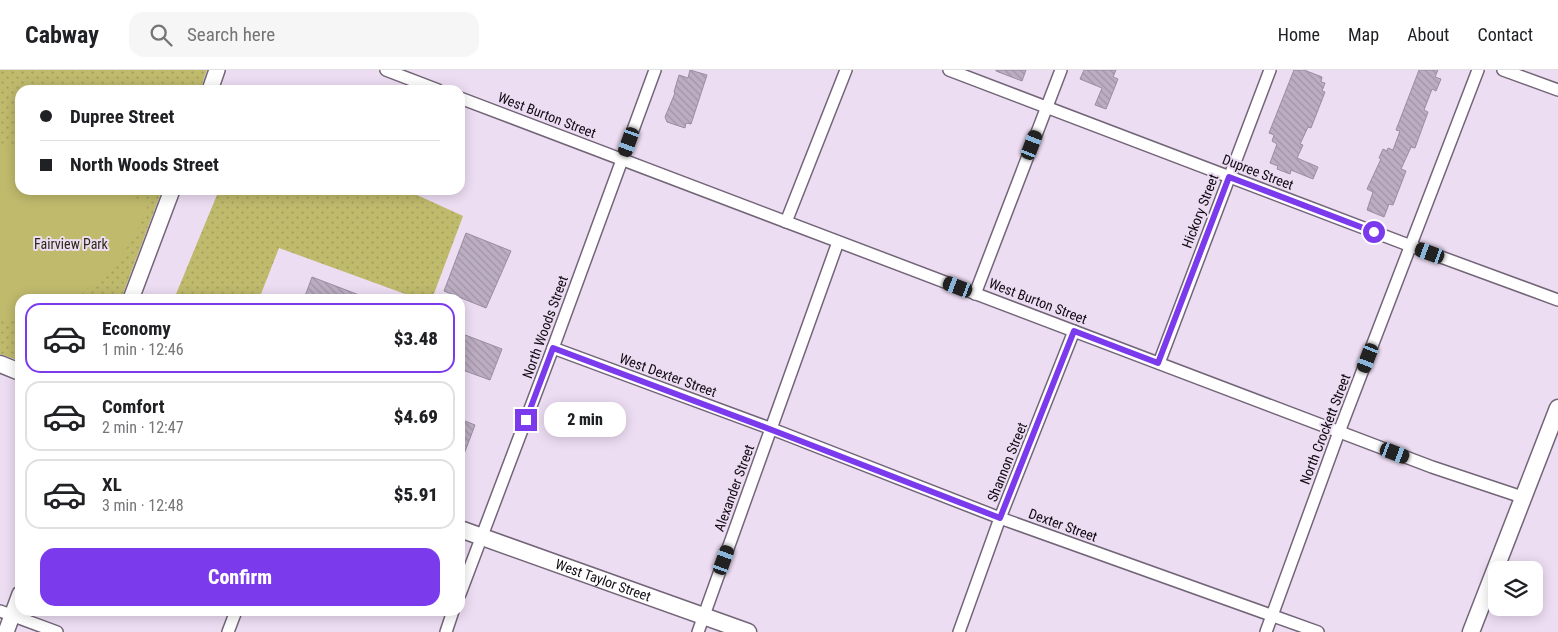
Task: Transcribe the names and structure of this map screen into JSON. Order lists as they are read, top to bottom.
{
  "streets": {
    "main road": ["West Taylor Street"],
    "street": [
      "West Burton Street",
      "Dupree Street",
      "Hickory Street",
      "North Woods Street",
      "West Dexter Street",
      "North Crockett Street",
      "Shannon Street",
      "Alexander Street",
      "Dexter Street"
    ]
  },
  "crossings": [
    ["West Burton Street", "Hickory Street"],
    ["West Burton Street", "North Woods Street"],
    ["West Burton Street", "North Crockett Street"],
    ["West Burton Street", "Shannon Street"],
    ["West Burton Street", "Alexander Street"],
    ["Dupree Street", "Hickory Street"],
    ["Dupree Street", "North Crockett Street"],
    ["North Woods Street", "West Dexter Street"],
    ["North Woods Street", "West Taylor Street"],
    ["West Dexter Street", "Alexander Street"],
    ["West Dexter Street", "Dexter Street"],
    ["North Crockett Street", "Dexter Street"],
    ["Shannon Street", "Dexter Street"],
    ["Alexander Street", "Dexter Street"],
    ["Alexander Street", "West Taylor Street"]
  ],
  "parks": ["Fairview Park"],
  "page": {
    "header": "Cabway",
    "search": "Search here",
    "nav": [
      "Home",
      "Map",
      "About",
      "Contact"
    ],
    "banner": ["Dupree Street", "North Woods Street"],
    "list": [
      {
        "name": "Economy",
        "note": "1 min · 12:46",
        "value": "$3.48"
      },
      {
        "name": "Comfort",
        "note": "2 min · 12:47",
        "value": "$4.69"
      },
      {
        "name": "XL",
        "note": "3 min · 12:48",
        "value": "$5.91"
      }
    ],
    "bubble": "2 min",
    "buttons": "Confirm"
  }
}
